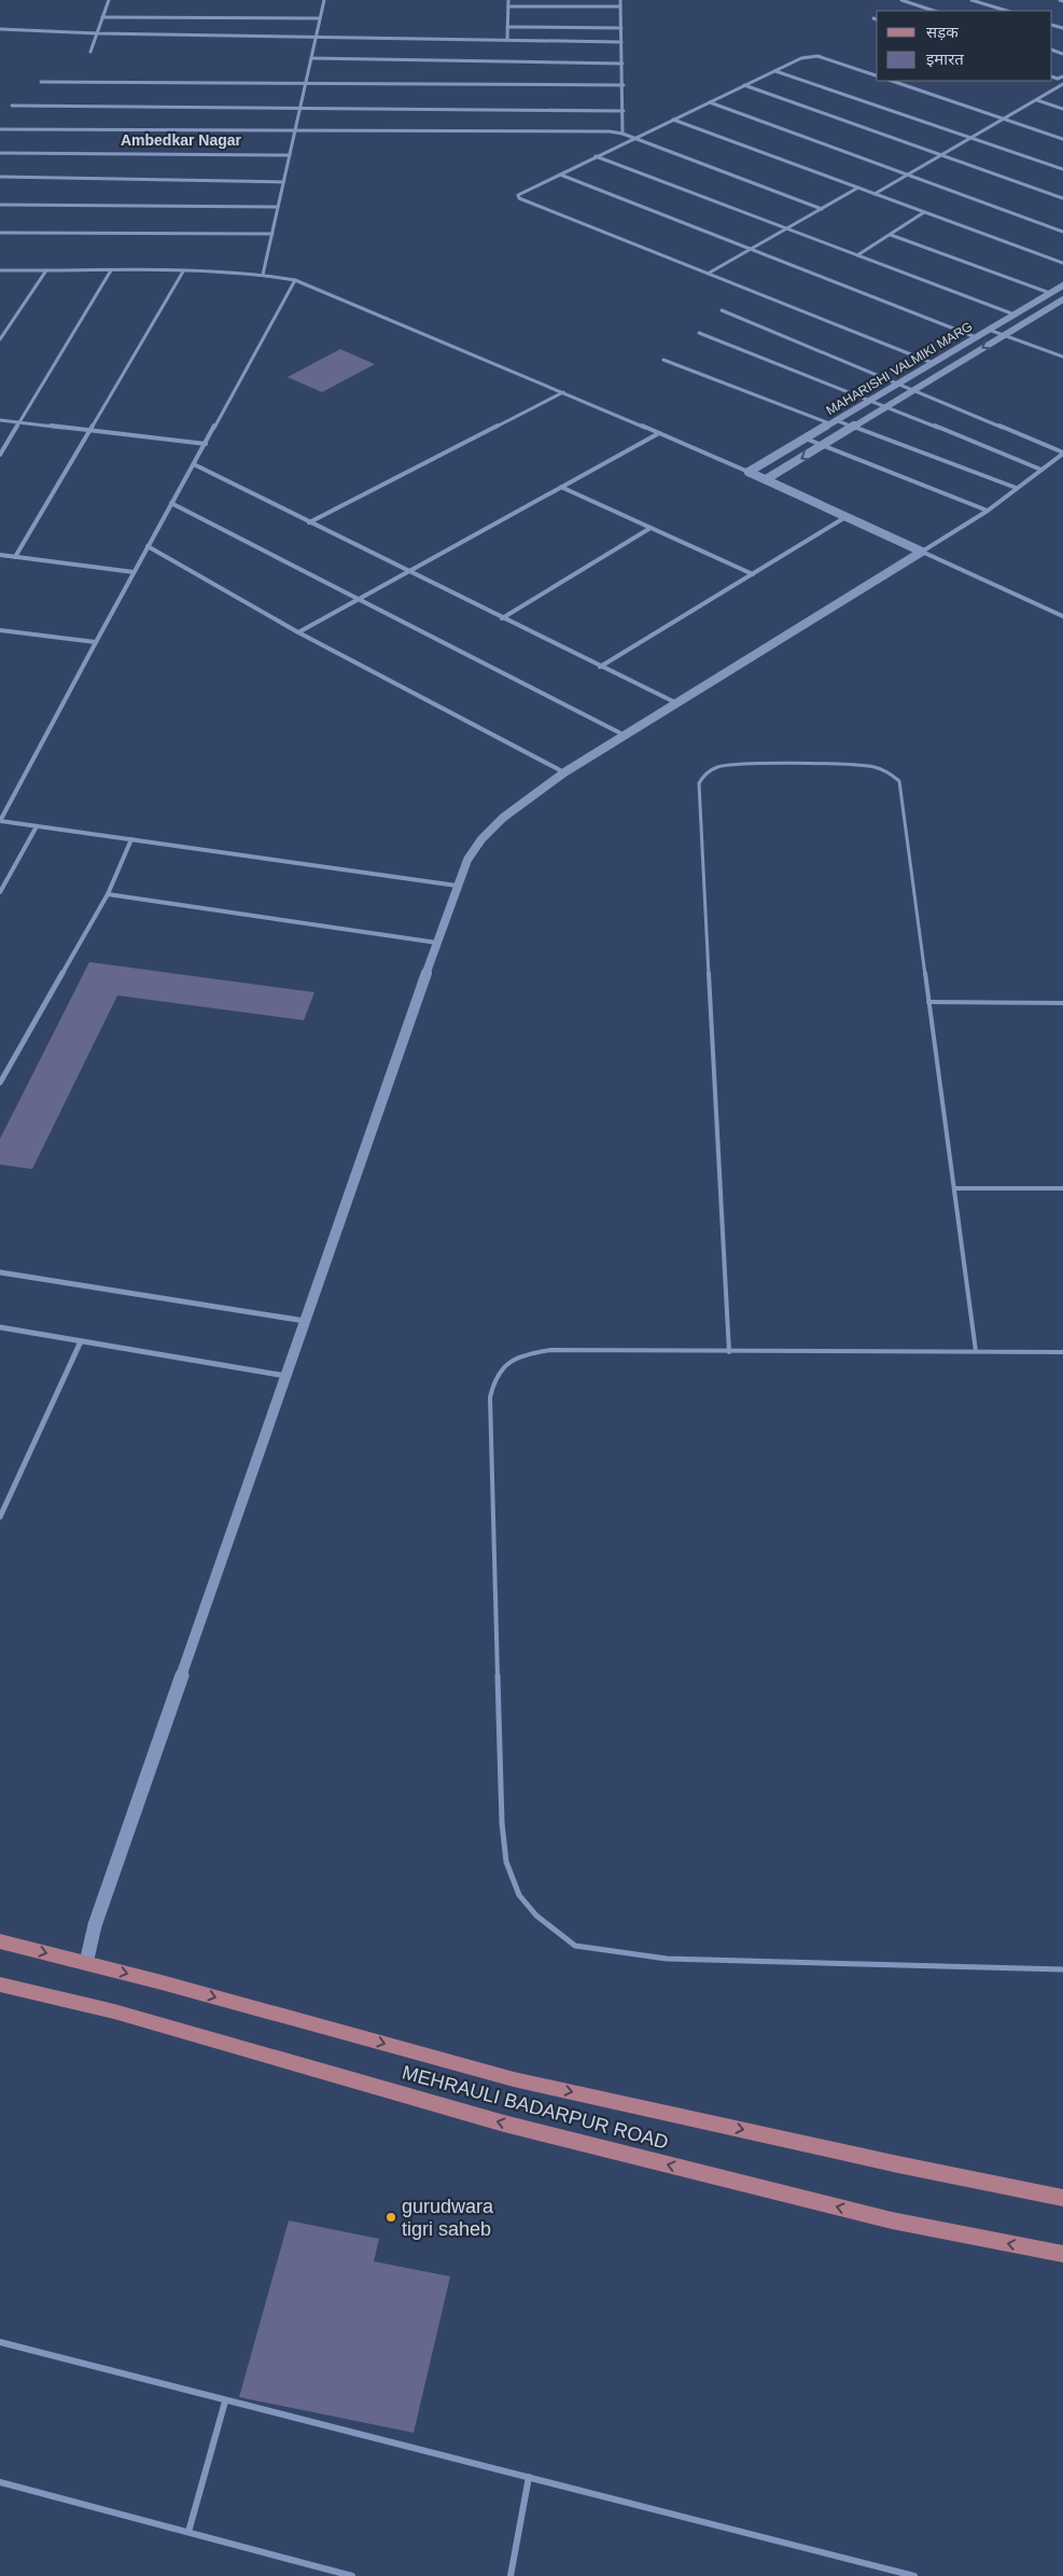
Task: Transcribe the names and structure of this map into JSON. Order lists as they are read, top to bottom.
{
  "streets": {
    "main road": ["MEHRAULI BADARPUR ROAD"],
    "street": ["MAHARISHI VALMIKI MARG"]
  },
  "districts": ["Ambedkar Nagar"],
  "places": ["gurudwara tigri saheb"],
  "legend": ["सड़क", "इमारत"]
}
